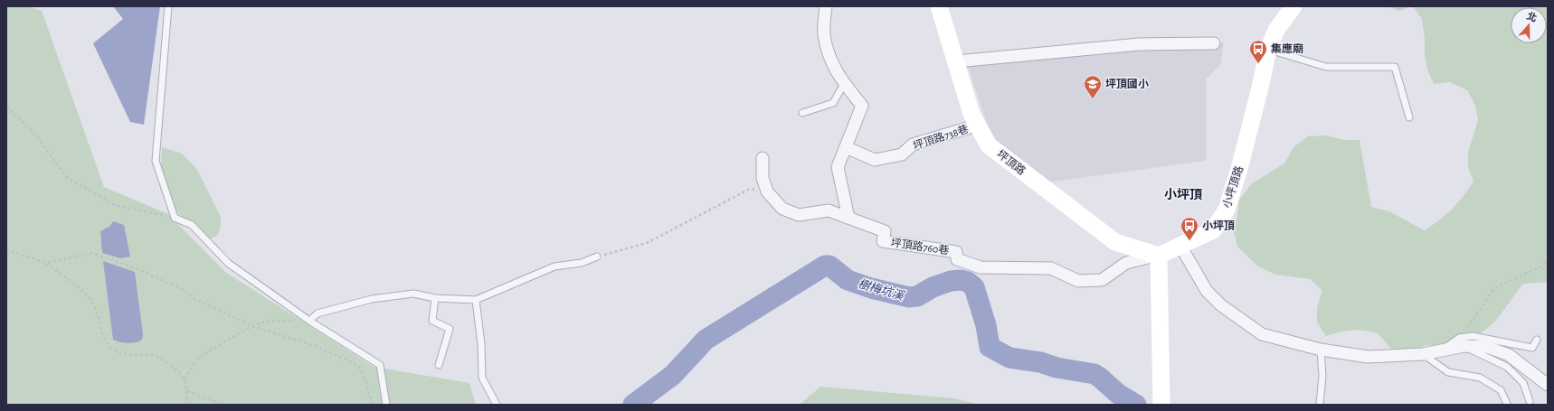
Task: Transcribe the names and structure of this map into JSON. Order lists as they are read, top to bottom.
{
  "streets": {
    "street": [
      "坪頂路738巷",
      "坪頂路",
      "小坪頂路",
      "坪頂路760巷"
    ]
  },
  "crossings": [
    ["坪頂路738巷", "坪頂路"],
    ["坪頂路", "小坪頂路"],
    ["坪頂路", "坪頂路760巷"],
    ["小坪頂路", "坪頂路760巷"]
  ],
  "districts": ["小坪頂"],
  "water": ["樹梅坑溪"],
  "places": {
    "bus stop": ["集應廟", "小坪頂"],
    "school or university": ["坪頂國小"]
  },
  "north": "top"
}
